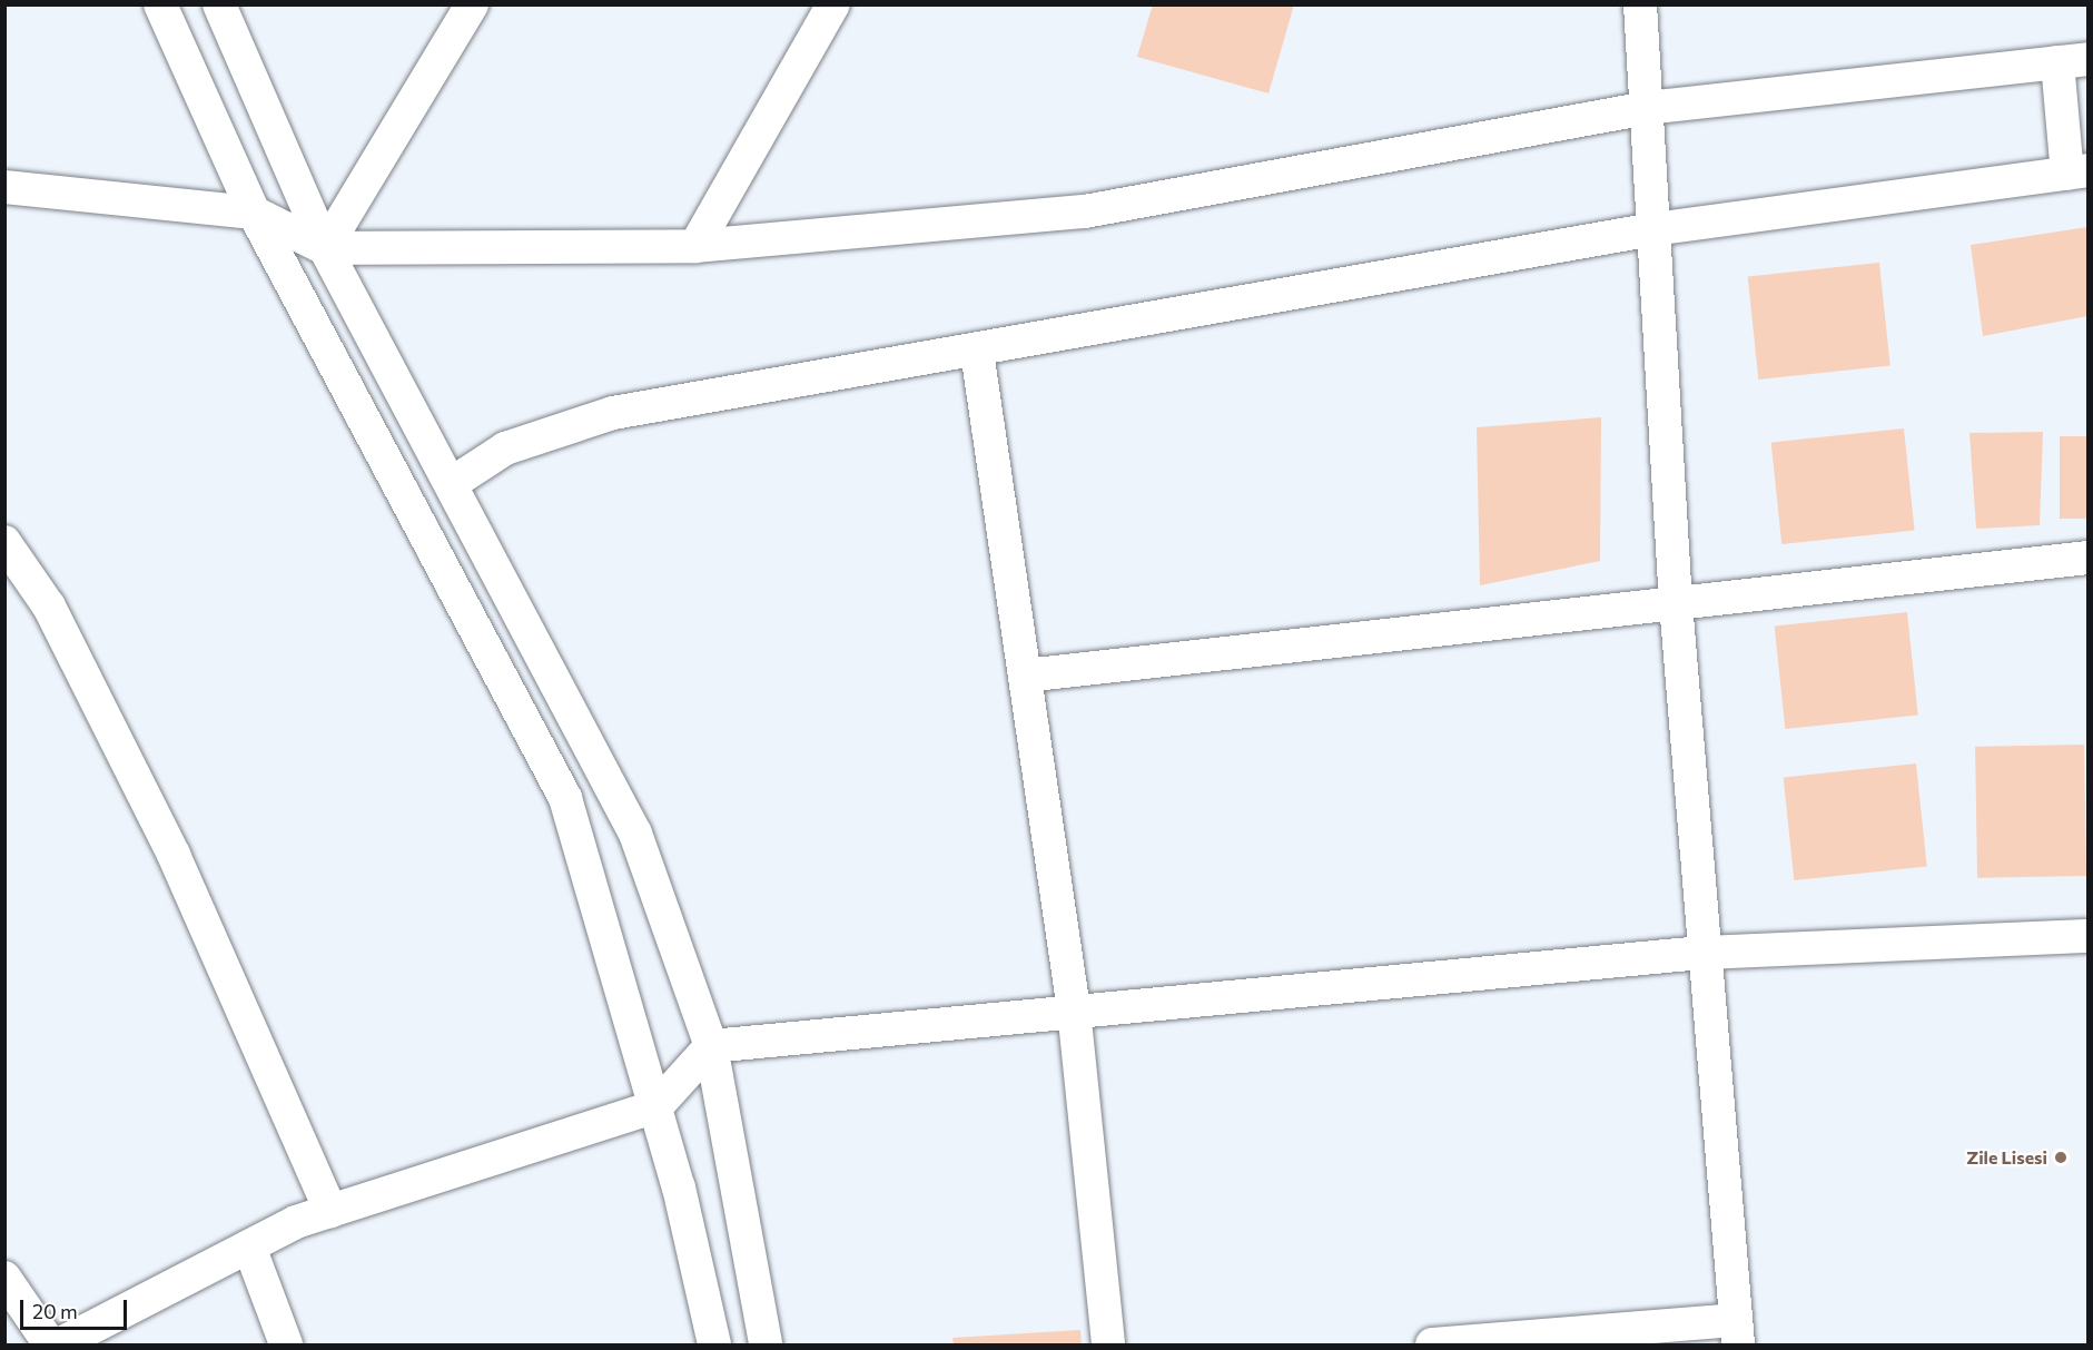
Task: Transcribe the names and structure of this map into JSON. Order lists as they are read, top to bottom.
{
  "places": ["Zile Lisesi"],
  "scale_bar": "20 m"
}
